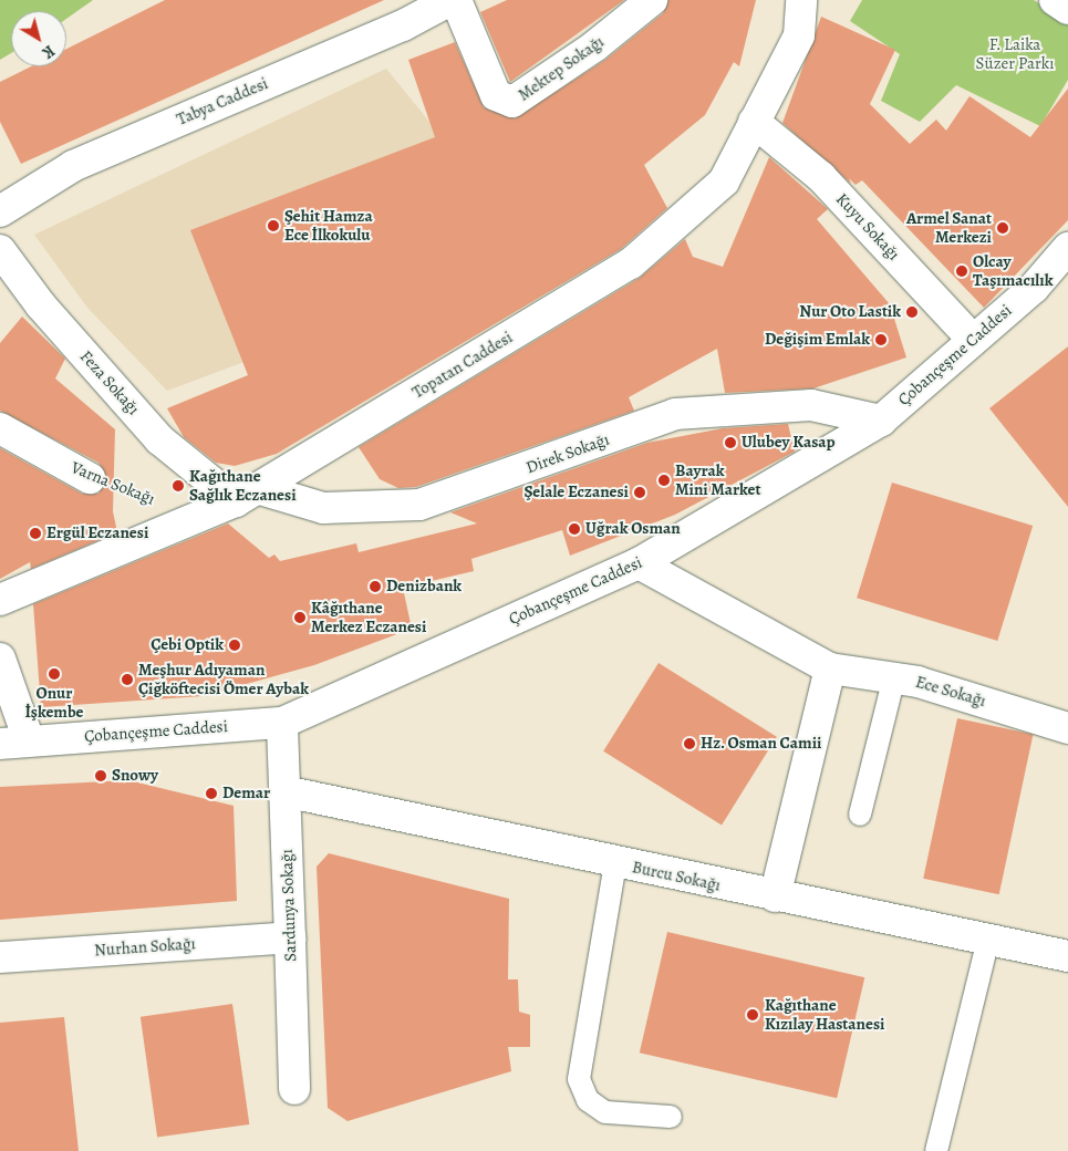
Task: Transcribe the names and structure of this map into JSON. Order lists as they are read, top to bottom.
{
  "streets": {
    "street": [
      "Mektep Sokağı",
      "Tabya Caddesi",
      "Kuyu Sokağı",
      "Çobançeşme Caddesi",
      "Topatan Caddesi",
      "Feza Sokağı",
      "Direk Sokağı",
      "Varna Sokağı",
      "Ece Sokağı",
      "Burcu Sokağı",
      "Sardunya Sokağı",
      "Nurhan Sokağı"
    ]
  },
  "crossings": [
    ["Kuyu Sokağı", "Çobançeşme Caddesi"],
    ["Kuyu Sokağı", "Topatan Caddesi"],
    ["Çobançeşme Caddesi", "Direk Sokağı"],
    ["Çobançeşme Caddesi", "Ece Sokağı"],
    ["Çobançeşme Caddesi", "Sardunya Sokağı"],
    ["Topatan Caddesi", "Feza Sokağı"],
    ["Topatan Caddesi", "Direk Sokağı"],
    ["Topatan Caddesi", "Varna Sokağı"],
    ["Feza Sokağı", "Direk Sokağı"],
    ["Burcu Sokağı", "Sardunya Sokağı"],
    ["Sardunya Sokağı", "Nurhan Sokağı"]
  ],
  "parks": ["F. Laika Süzer Parkı"],
  "places": [
    "Şehit Hamza Ece İlkokulu",
    "Armel Sanat Merkezi",
    "Olcay Taşımacılık",
    "Nur Oto Lastik",
    "Değişim Emlak",
    "Ulubey Kasap",
    "Bayrak Mini Market",
    "Kağıthane Sağlık Eczanesi",
    "Şelale Eczanesi",
    "Uğrak Osman",
    "Ergül Eczanesi",
    "Denizbank",
    "Kâğıthane Merkez Eczanesi",
    "Çebi Optik",
    "Onur İşkembe",
    "Meşhur Adıyaman Çiğköftecisi Ömer Aybak",
    "Hz. Osman Camii",
    "Snowy",
    "Demar",
    "Kağıthane Kızılay Hastanesi"
  ],
  "north": "bottom right"
}
